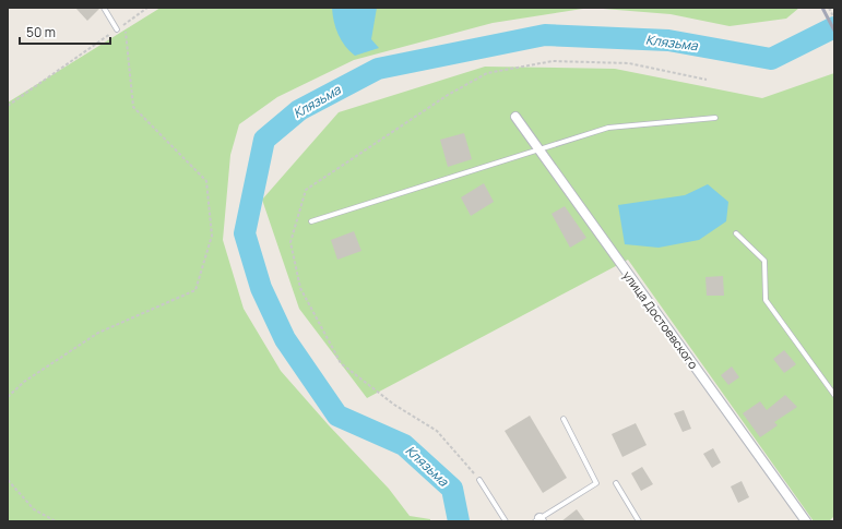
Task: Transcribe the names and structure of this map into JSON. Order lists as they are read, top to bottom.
{
  "streets": {
    "street": ["улица Достоевского"]
  },
  "water": ["Клязьма"],
  "scale_bar": "50 m"
}
